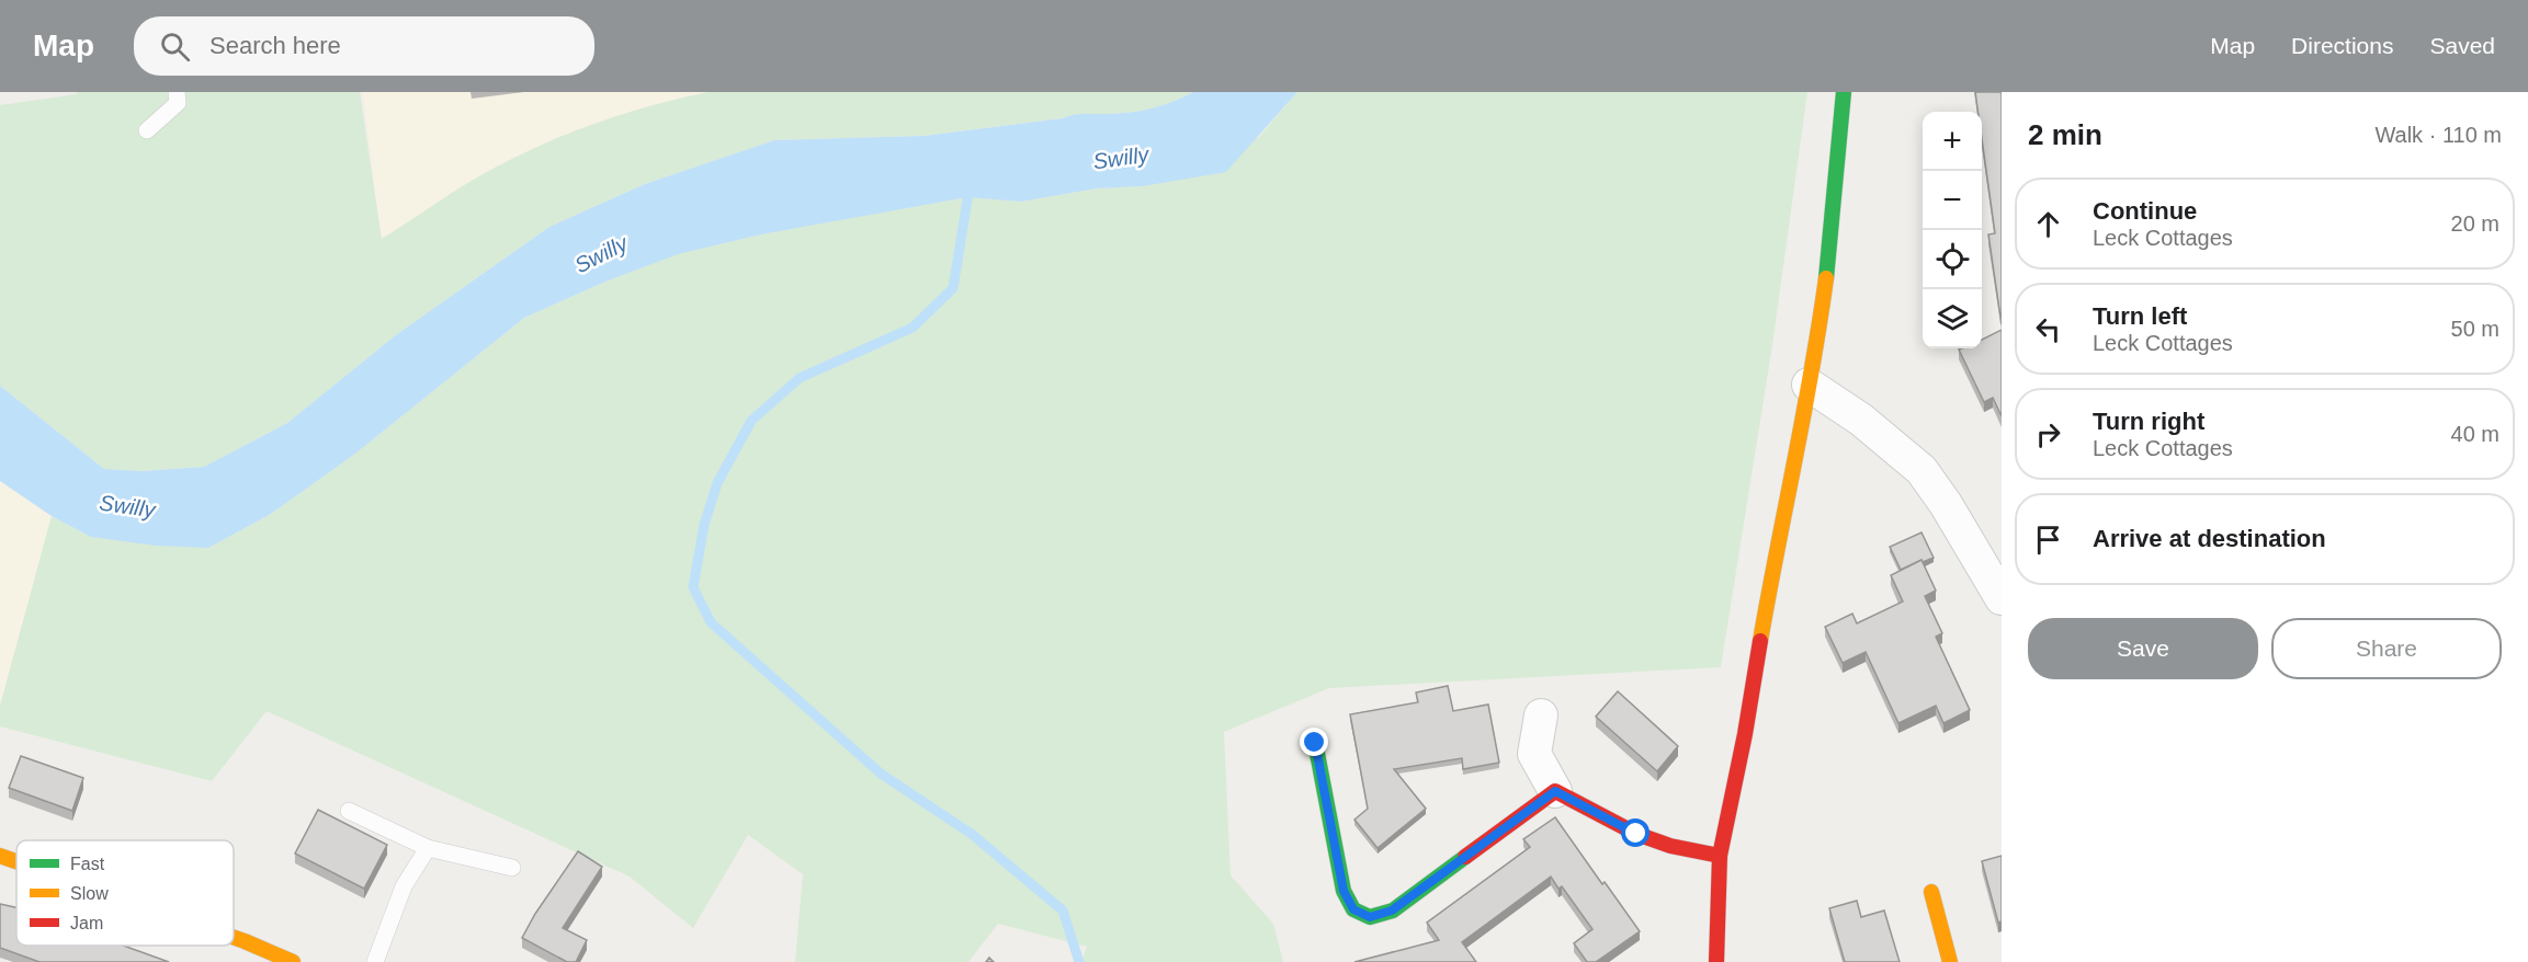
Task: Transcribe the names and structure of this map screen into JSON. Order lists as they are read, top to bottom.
{
  "water": ["Swilly"],
  "legend": ["Fast", "Slow", "Jam"],
  "page": {
    "header": "Map",
    "search": "Search here",
    "nav": ["Map", "Directions", "Saved"],
    "heading": ["2 min", "Walk · 110 m"],
    "map_buttons": ["+", "−"],
    "list": [
      ["Continue", "Leck Cottages", "20 m"],
      ["Turn left", "Leck Cottages", "50 m"],
      ["Turn right", "Leck Cottages", "40 m"],
      "Arrive at destination"
    ],
    "buttons": ["Save", "Share"]
  }
}
